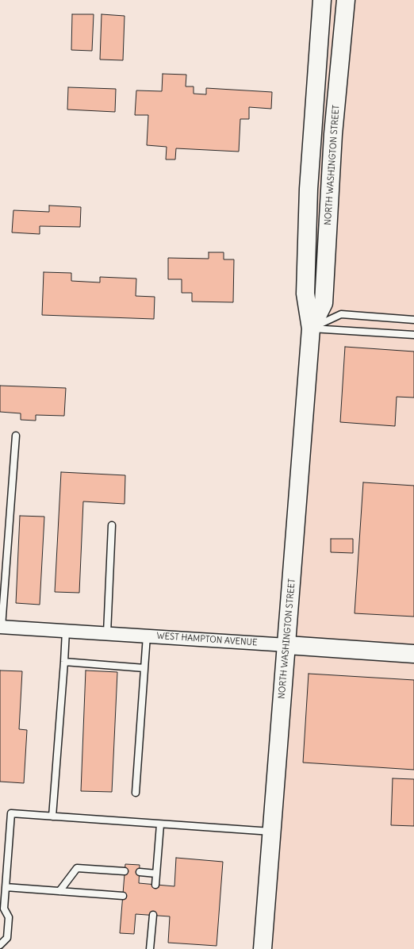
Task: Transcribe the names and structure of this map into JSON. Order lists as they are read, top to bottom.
{
  "streets": {
    "main road": ["NORTH WASHINGTON STREET", "WEST HAMPTON AVENUE"]
  },
  "crossings": [
    ["NORTH WASHINGTON STREET", "WEST HAMPTON AVENUE"]
  ]
}
